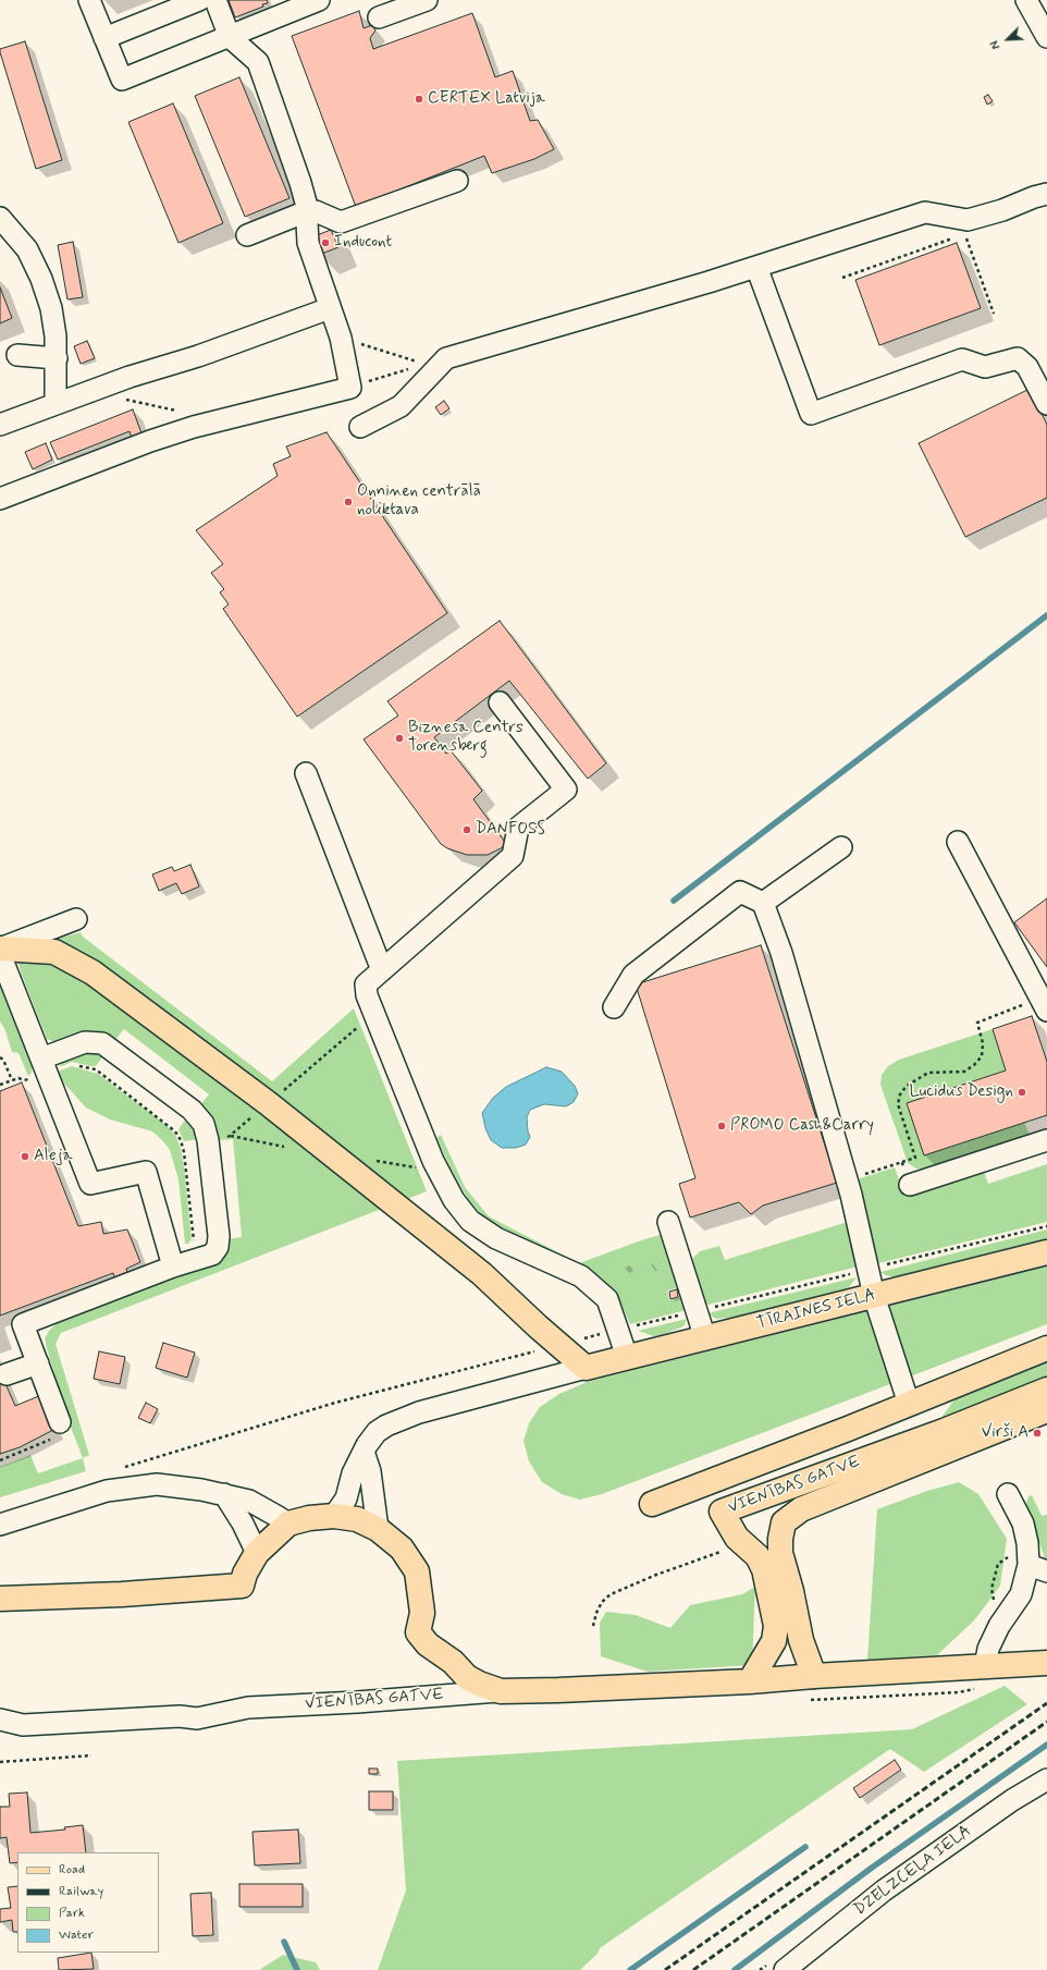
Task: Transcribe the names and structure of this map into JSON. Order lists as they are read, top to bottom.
{
  "streets": {
    "main road": ["TĪRAINES IELA", "VIENĪBAS GATVE"],
    "street": ["DZELZCEĻA IELA"]
  },
  "places": [
    "CERTEX Latvija",
    "Inducont",
    "Onninen centrālā noliktava",
    "Biznesa Centrs Torensberg",
    "DANFOSS",
    "Lucidus Design",
    "PROMO Cash&Carry",
    "Aleja",
    "Virši A"
  ],
  "legend": [
    "Road",
    "Railway",
    "Park",
    "Water"
  ],
  "north": "bottom left"
}
